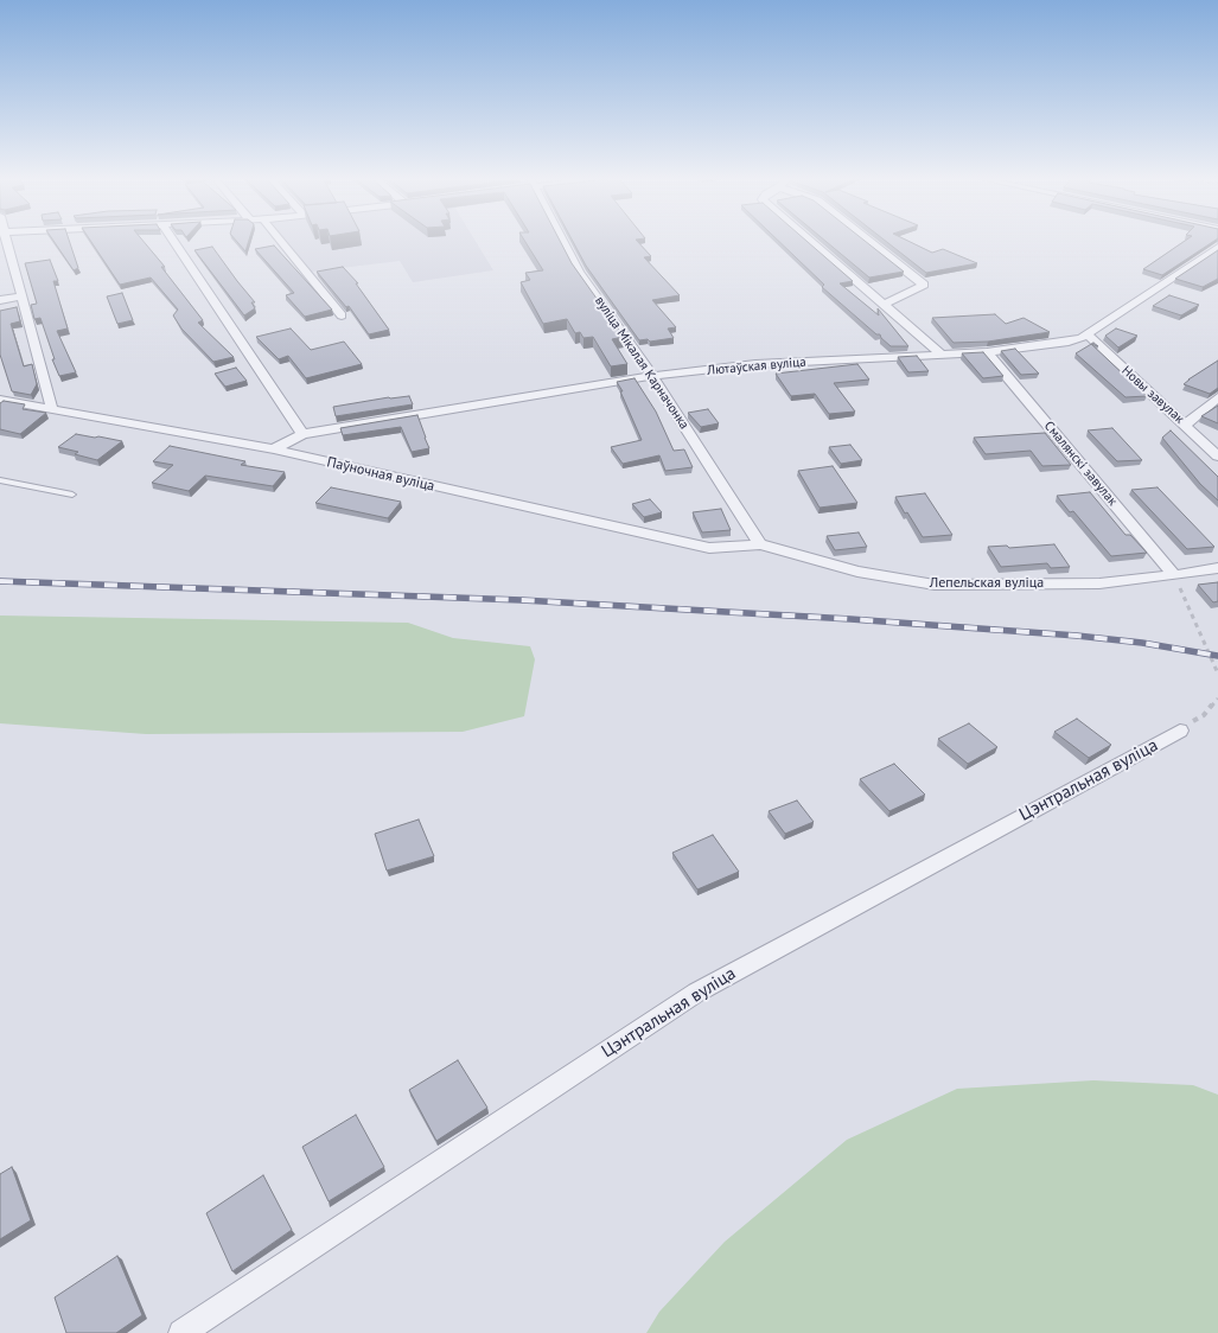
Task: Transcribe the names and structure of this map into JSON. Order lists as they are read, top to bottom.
{
  "streets": {
    "street": [
      "вуліца Мікалая Карначонка",
      "Лютаўская вуліца",
      "Новы завулак",
      "Смалянскі завулак",
      "Паўночная вуліца",
      "Лепельская вуліца",
      "Цэнтральная вуліца"
    ]
  },
  "crossings": [
    ["вуліца Мікалая Карначонка", "Лютаўская вуліца"],
    ["вуліца Мікалая Карначонка", "Паўночная вуліца"],
    ["вуліца Мікалая Карначонка", "Лепельская вуліца"],
    ["Лютаўская вуліца", "Новы завулак"],
    ["Лютаўская вуліца", "Смалянскі завулак"],
    ["Лютаўская вуліца", "Паўночная вуліца"],
    ["Смалянскі завулак", "Лепельская вуліца"],
    ["Паўночная вуліца", "Лепельская вуліца"]
  ]
}
